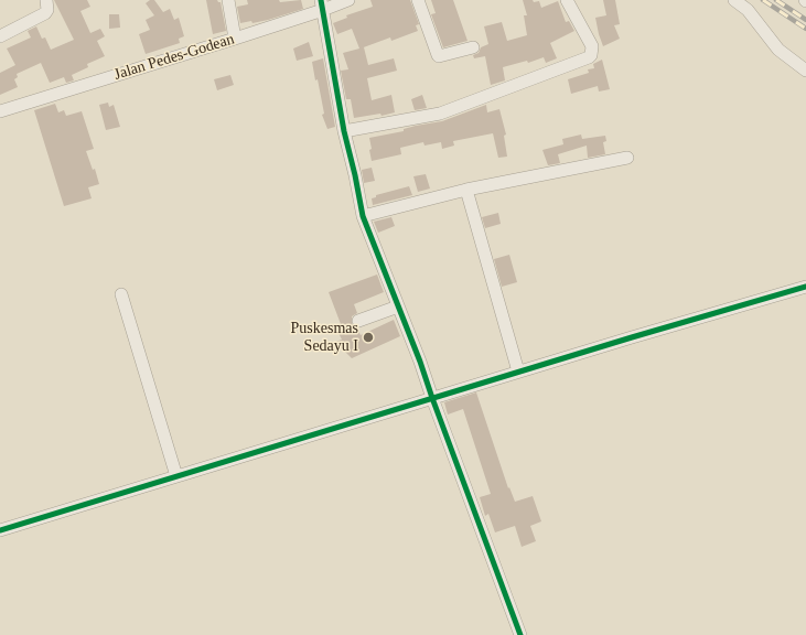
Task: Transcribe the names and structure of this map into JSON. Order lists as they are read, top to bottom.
{
  "streets": {
    "street": ["Jalan Pedes-Godean"]
  },
  "places": ["Puskesmas Sedayu I"]
}
